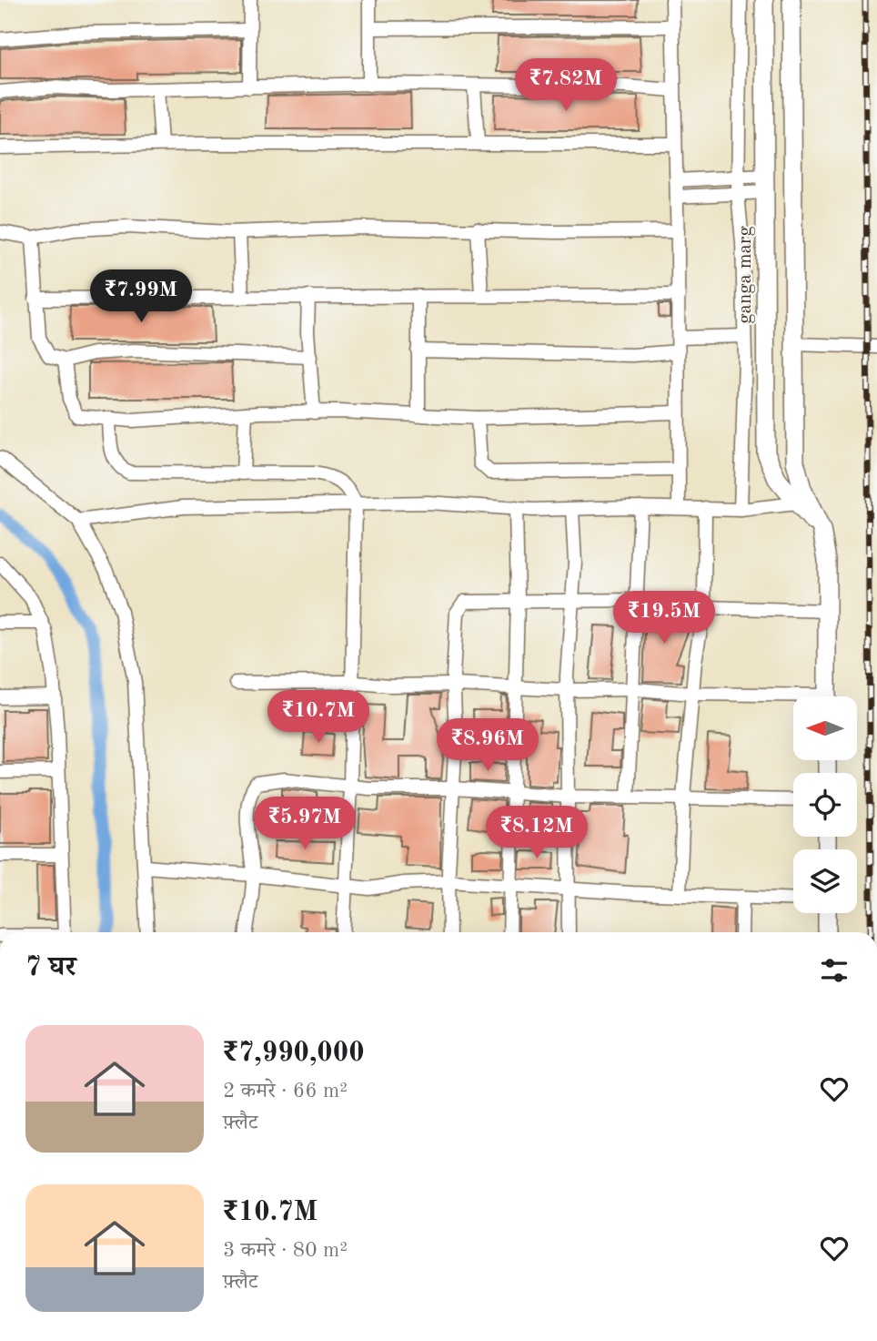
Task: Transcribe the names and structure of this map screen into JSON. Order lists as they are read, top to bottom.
{
  "streets": {
    "street": ["ganga marg"]
  },
  "north": "left",
  "page": {
    "price": [
      "₹7.82M",
      "₹7.99M",
      "₹19.5M",
      "₹10.7M",
      "₹8.96M",
      "₹5.97M",
      "₹8.12M"
    ],
    "heading": "7 घर",
    "list": [
      {
        "name": "₹7,990,000",
        "note": "2 कमरे · 66 m² · फ़्लैट"
      },
      {
        "name": "₹10.7M",
        "note": "3 कमरे · 80 m² · फ़्लैट"
      }
    ]
  }
}
